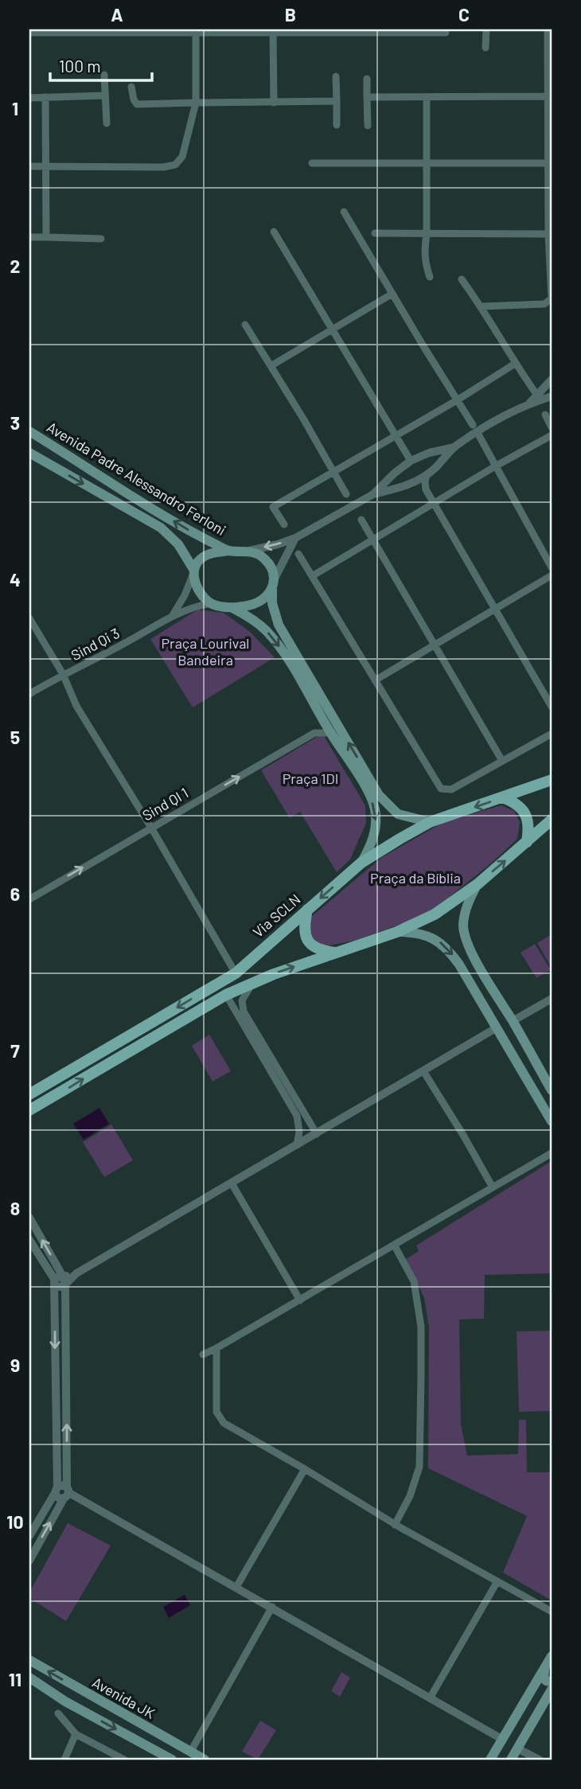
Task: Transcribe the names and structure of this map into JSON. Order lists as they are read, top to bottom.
{
  "streets": {
    "main road": ["Avenida Padre Alessandro Ferloni", "Via SCLN", "Avenida JK"],
    "street": ["Sind Qi 3", "Sind QI 1"]
  },
  "one_way": ["Sind QI 1"],
  "parks": ["Praça Lourival Bandeira", "Praça 1DI", "Praça da Bíblia"],
  "scale_bar": "100 m",
  "grid": {
    "columns": ["A", "B", "C"],
    "rows": [
      "1",
      "2",
      "3",
      "4",
      "5",
      "6",
      "7",
      "8",
      "9",
      "10",
      "11"
    ]
  }
}
